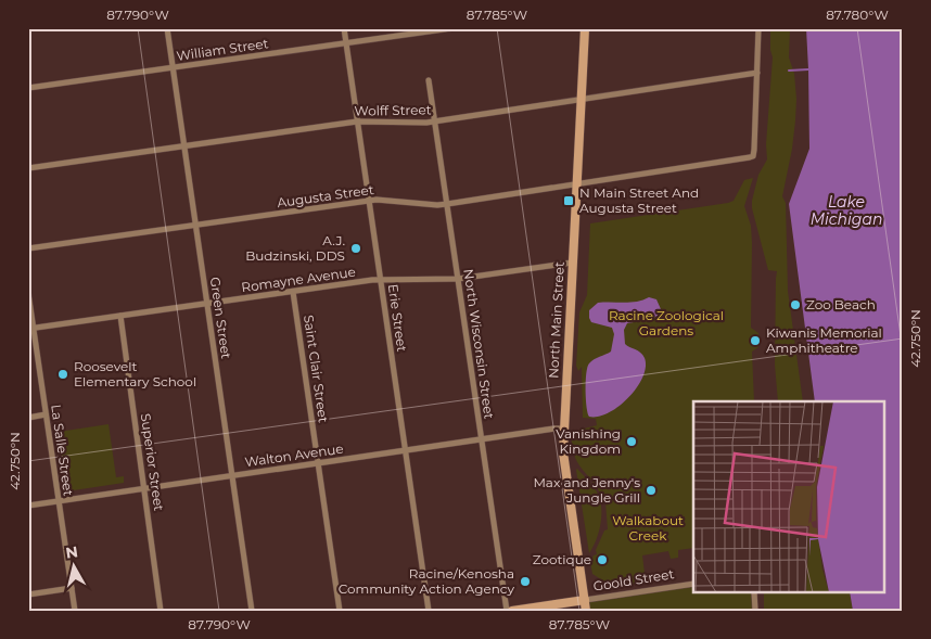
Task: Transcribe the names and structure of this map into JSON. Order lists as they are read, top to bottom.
{
  "streets": {
    "main road": ["North Main Street", "Goold Street"],
    "street": [
      "William Street",
      "Wolff Street",
      "Augusta Street",
      "Romayne Avenue",
      "Green Street",
      "Erie Street",
      "North Wisconsin Street",
      "Saint Clair Street",
      "La Salle Street",
      "Walton Avenue",
      "Superior Street"
    ]
  },
  "crossings": [
    ["William Street", "Green Street"],
    ["William Street", "Erie Street"],
    ["Wolff Street", "Augusta Street"],
    ["Wolff Street", "Green Street"],
    ["Wolff Street", "Erie Street"],
    ["Wolff Street", "North Main Street"],
    ["Wolff Street", "North Wisconsin Street"],
    ["Augusta Street", "Green Street"],
    ["Augusta Street", "Erie Street"],
    ["Augusta Street", "North Main Street"],
    ["Augusta Street", "North Wisconsin Street"],
    ["Romayne Avenue", "Green Street"],
    ["Romayne Avenue", "Erie Street"],
    ["Romayne Avenue", "North Main Street"],
    ["Romayne Avenue", "North Wisconsin Street"],
    ["Romayne Avenue", "Saint Clair Street"],
    ["Romayne Avenue", "La Salle Street"],
    ["Romayne Avenue", "Superior Street"],
    ["Green Street", "Walton Avenue"],
    ["Erie Street", "Walton Avenue"],
    ["North Main Street", "Walton Avenue"],
    ["North Main Street", "Goold Street"],
    ["North Wisconsin Street", "Walton Avenue"],
    ["Saint Clair Street", "Walton Avenue"],
    ["La Salle Street", "Walton Avenue"],
    ["Walton Avenue", "Superior Street"]
  ],
  "water": ["Lake Michigan"],
  "parks": ["Racine Zoological Gardens", "Walkabout Creek"],
  "places": {
    "transit": ["N Main Street And Augusta Street"],
    "other": [
      "A.J. Budzinski, DDS",
      "Zoo Beach",
      "Kiwanis Memorial Amphitheatre",
      "Roosevelt Elementary School",
      "Vanishing Kingdom",
      "Max and Jenny's Jungle Grill",
      "Zootique",
      "Racine/Kenosha Community Action Agency"
    ]
  },
  "north": "top",
  "coordinates": [
    "87.790°W",
    "87.785°W",
    "87.780°W",
    "42.750°N"
  ]
}
